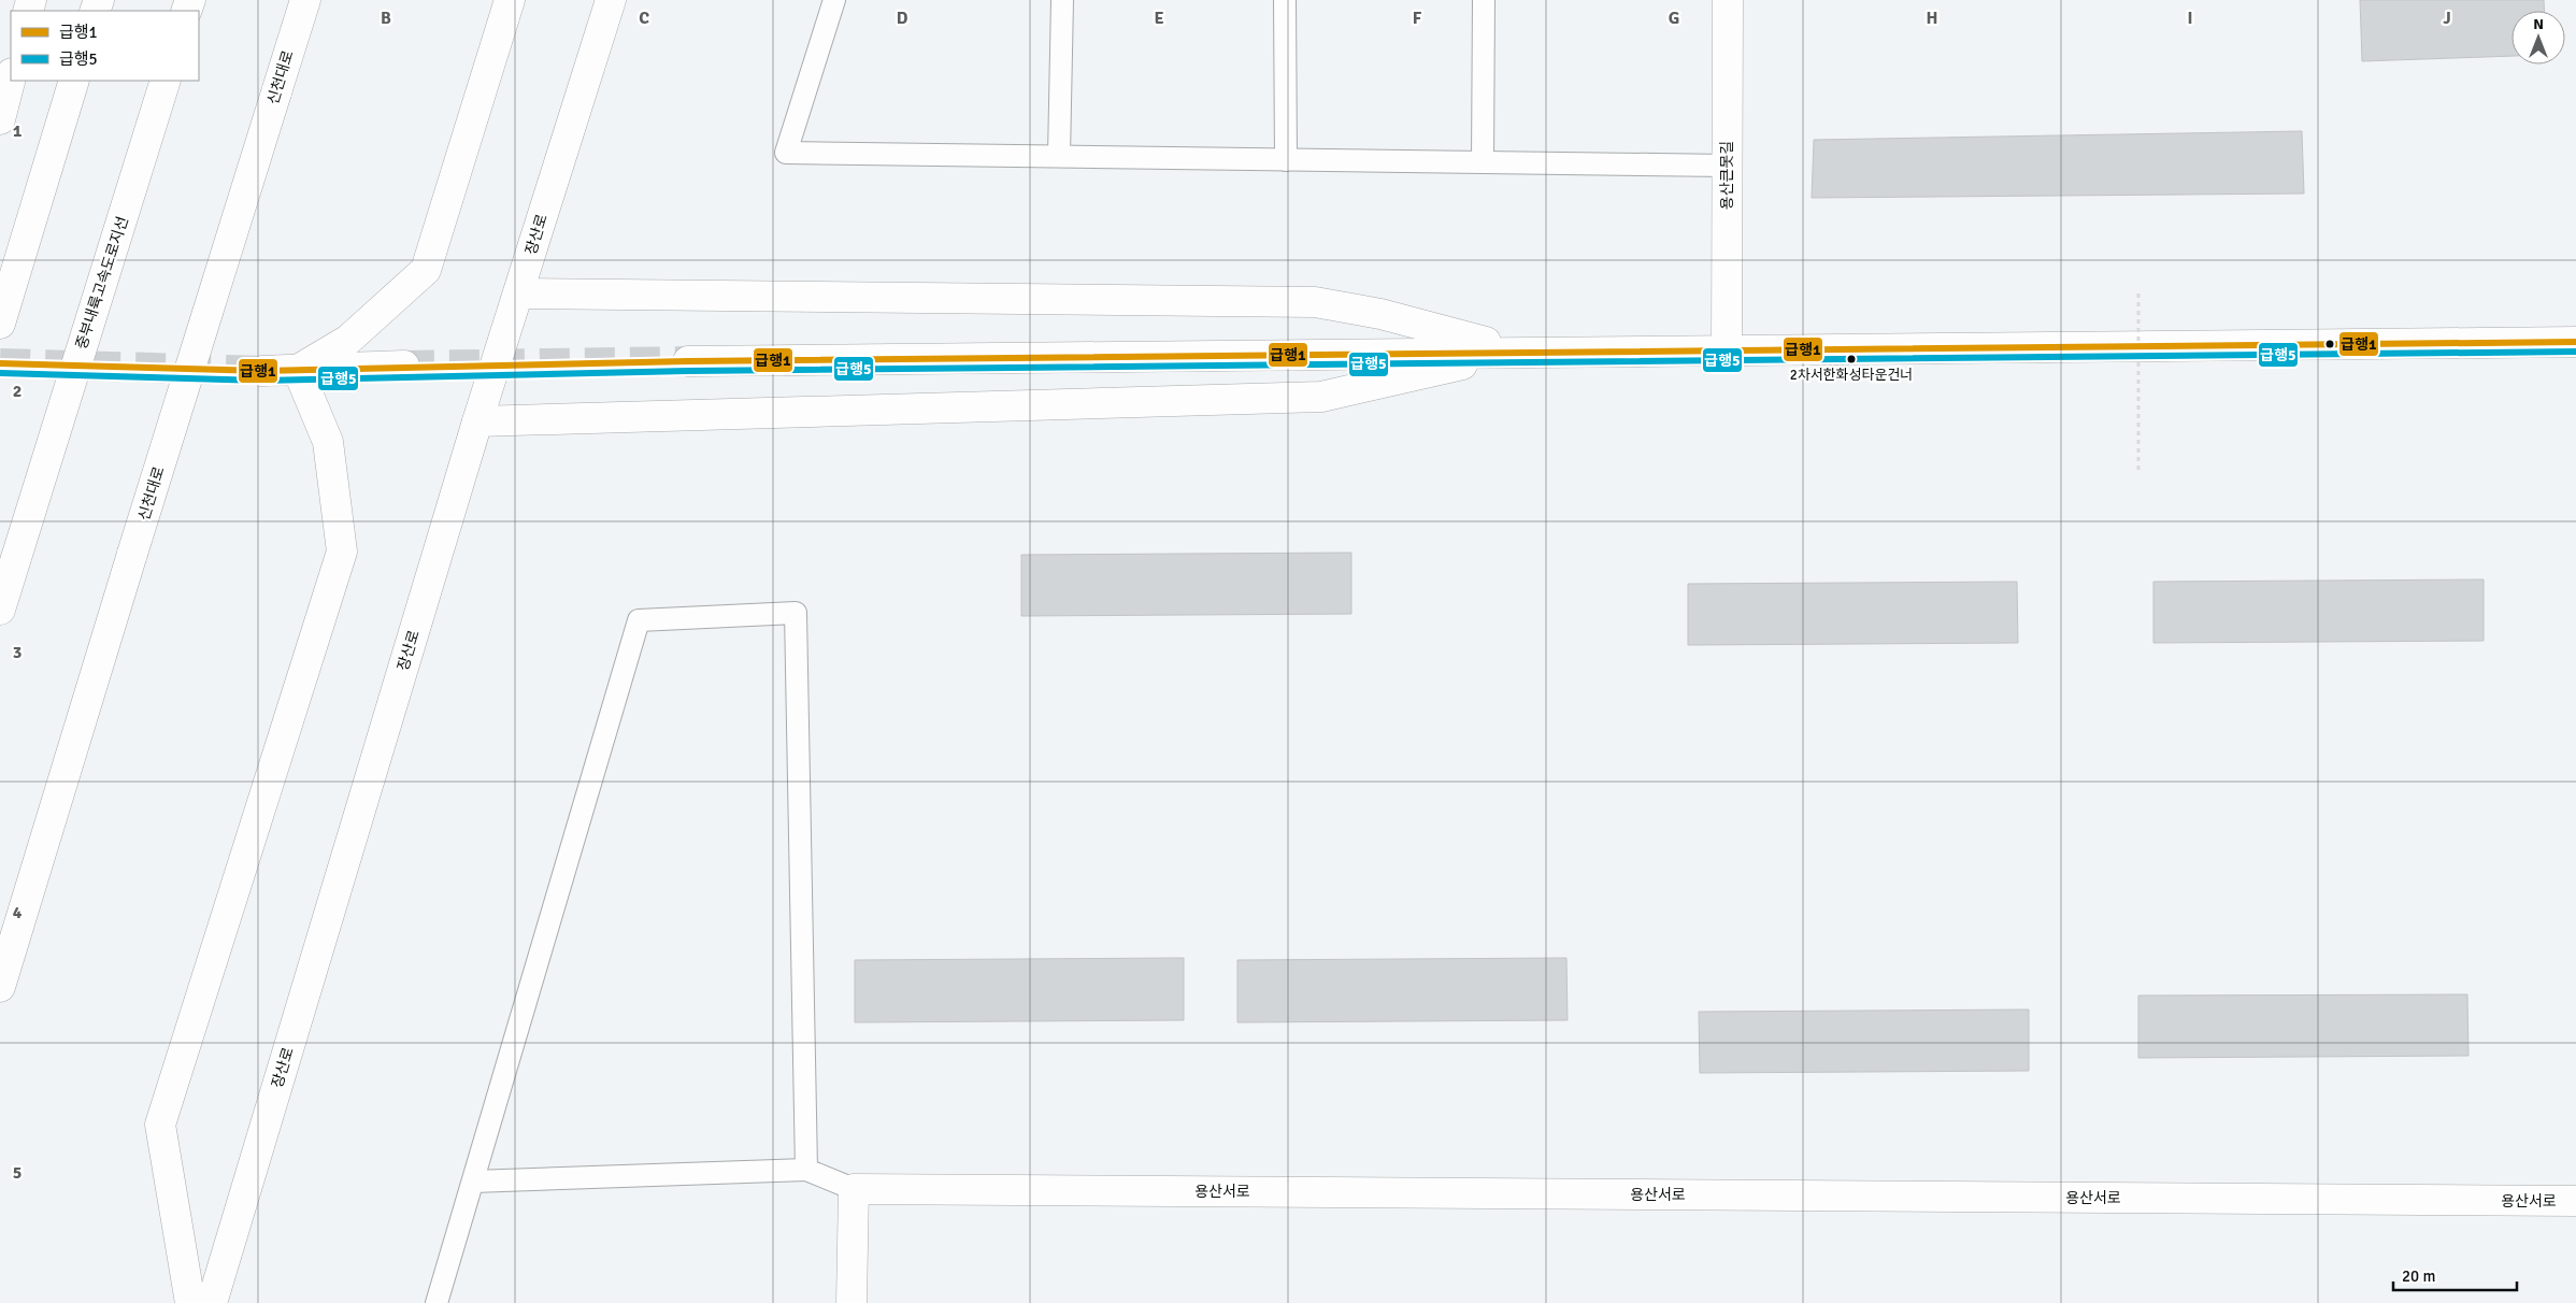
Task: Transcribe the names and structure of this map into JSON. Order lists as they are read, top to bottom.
{
  "streets": {
    "main road": [
      "신천대로",
      "용산큰못길",
      "장산로",
      "중부내륙고속도로지선",
      "용산서로"
    ]
  },
  "places": ["2차서한화성타운건너"],
  "lines": ["transit line 급행1", "transit line 급행5"],
  "legend": ["급행1", "급행5"],
  "scale_bar": "20 m",
  "north": "top",
  "grid": {
    "columns": [
      "B",
      "C",
      "D",
      "E",
      "F",
      "G",
      "H",
      "I",
      "J"
    ],
    "rows": [
      "1",
      "2",
      "3",
      "4",
      "5"
    ]
  }
}
